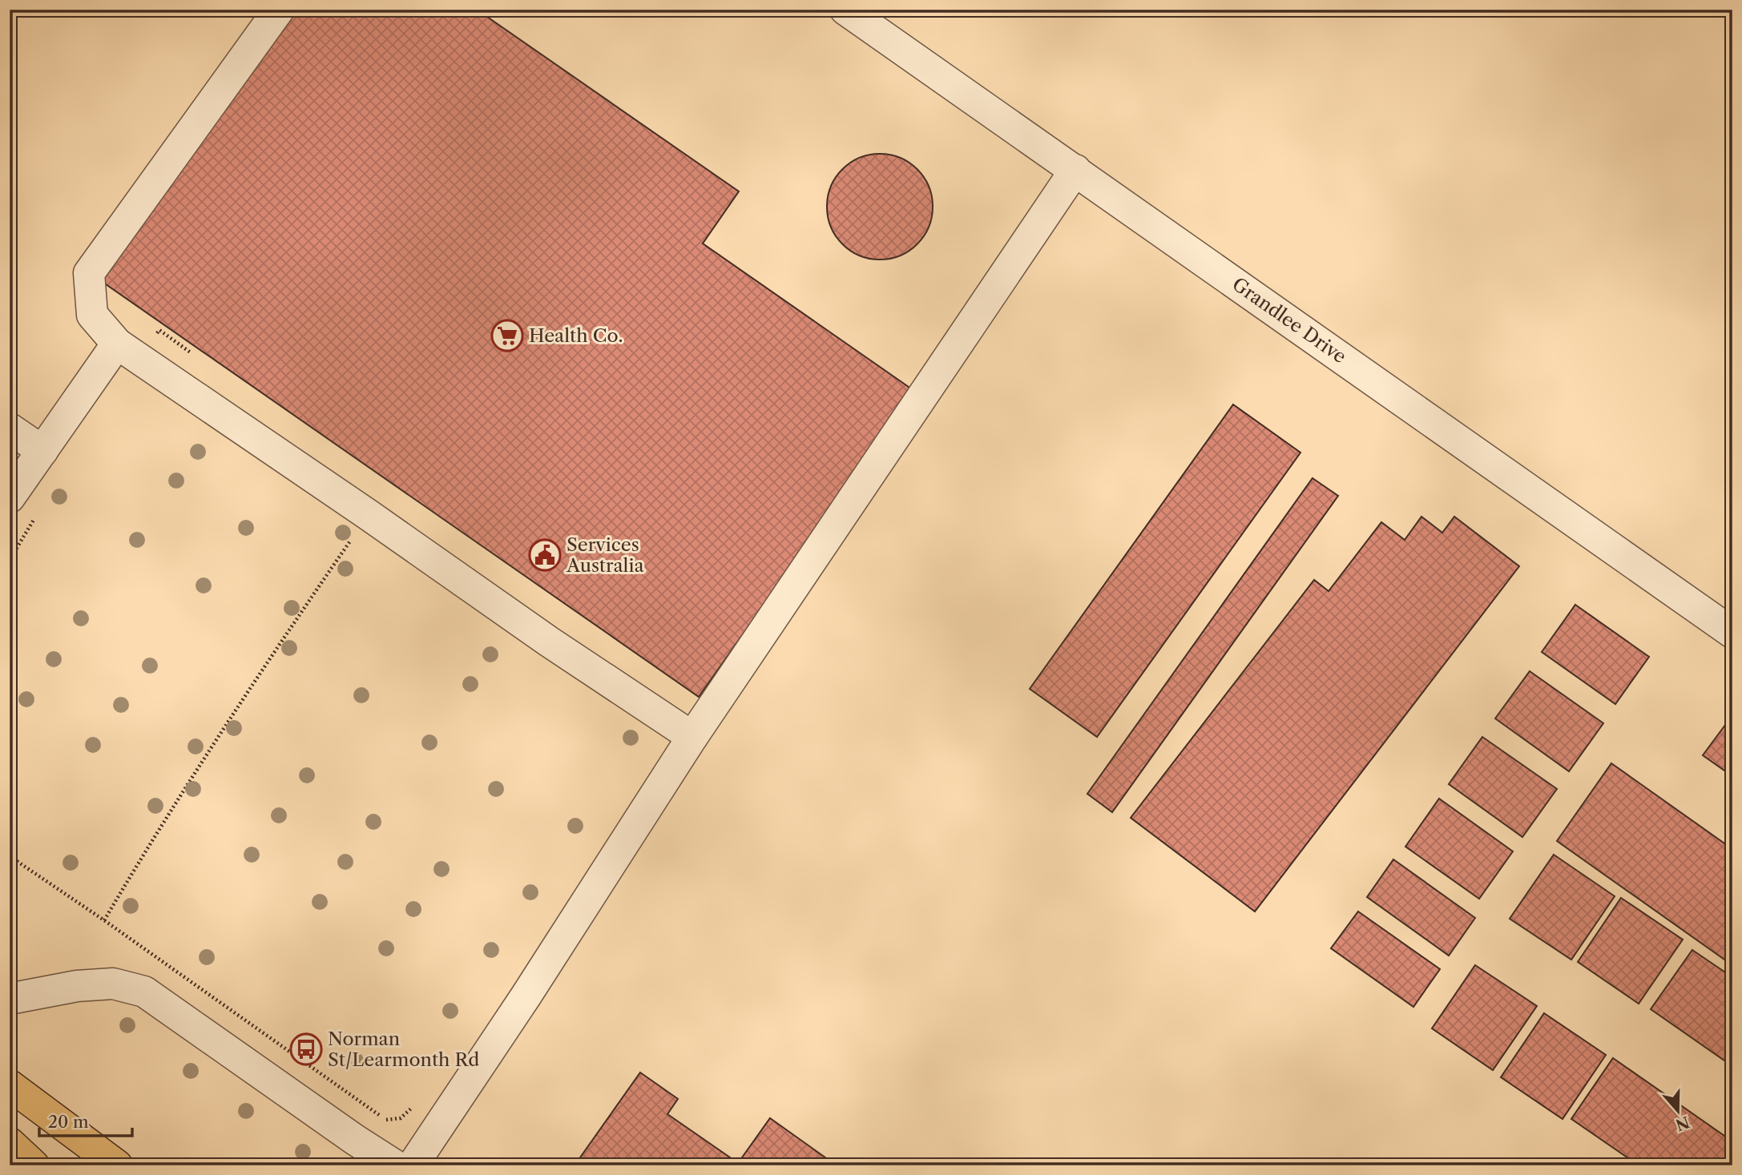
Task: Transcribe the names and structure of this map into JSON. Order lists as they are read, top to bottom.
{
  "streets": {
    "street": ["Grandlee Drive"]
  },
  "places": {
    "supermarket": ["Health Co."],
    "public building": ["Services Australia"],
    "bus stop": ["Norman St/Learmonth Rd"]
  },
  "scale_bar": "20 m",
  "north": "bottom"
}
